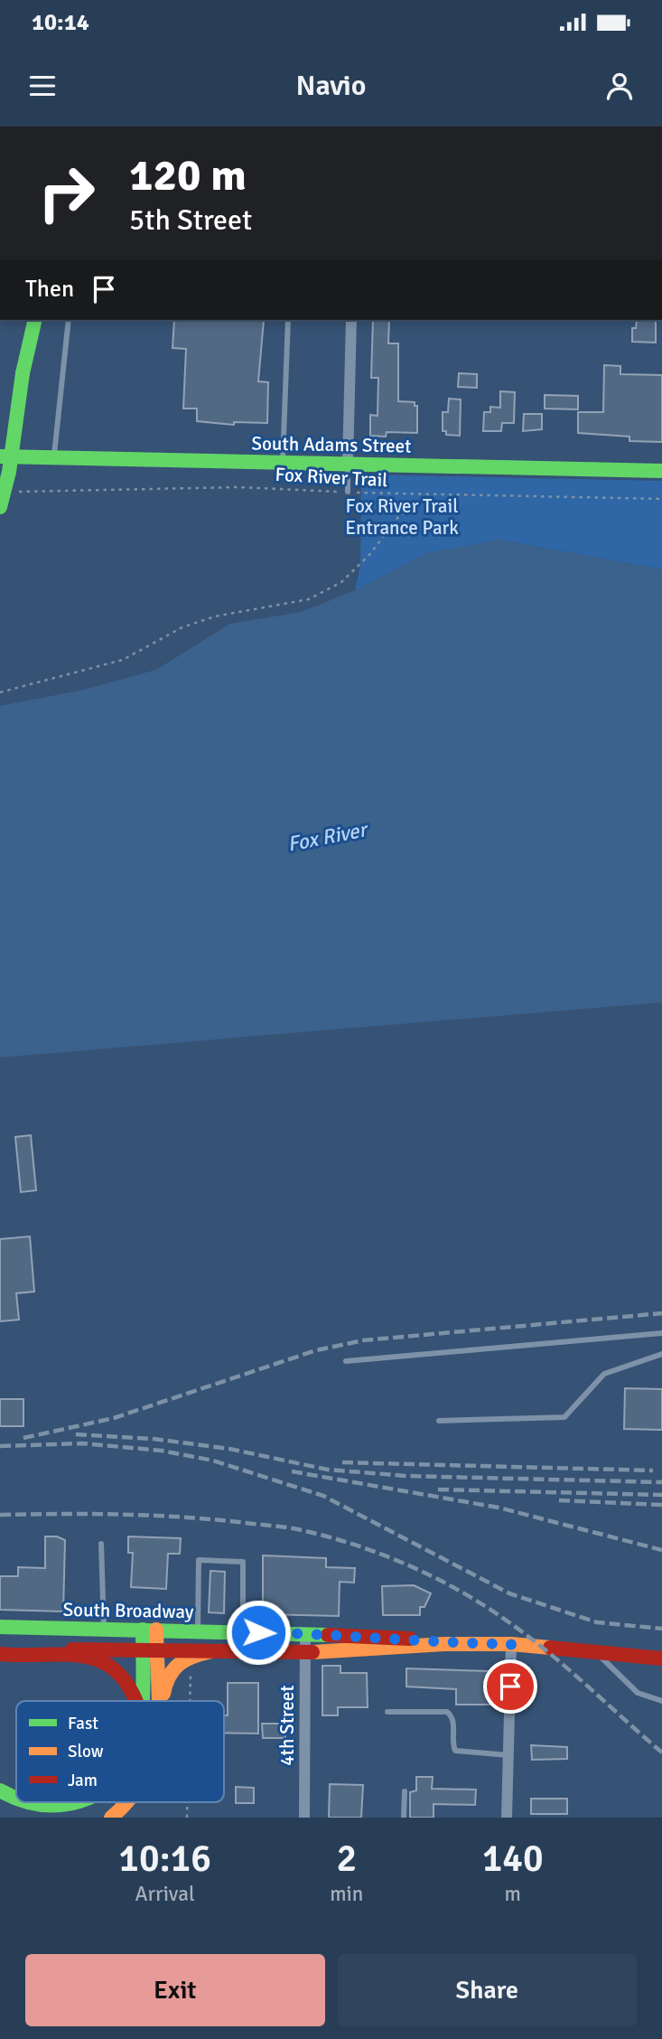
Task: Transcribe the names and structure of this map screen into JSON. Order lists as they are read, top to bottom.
{
  "streets": {
    "street": ["South Adams Street", "South Broadway", "4th Street"],
    "path": ["Fox River Trail"]
  },
  "crossings": [
    ["South Broadway", "4th Street"]
  ],
  "water": ["Fox River"],
  "parks": ["Fox River Trail Entrance Park"],
  "legend": ["Fast", "Slow", "Jam"],
  "page": {
    "status": "10:14",
    "header": "Navio",
    "turn": ["120 m", "5th Street"],
    "then": "Then",
    "eta": [
      "10:16",
      "Arrival",
      "2",
      "min",
      "140",
      "m"
    ],
    "buttons": ["Exit", "Share"]
  }
}
